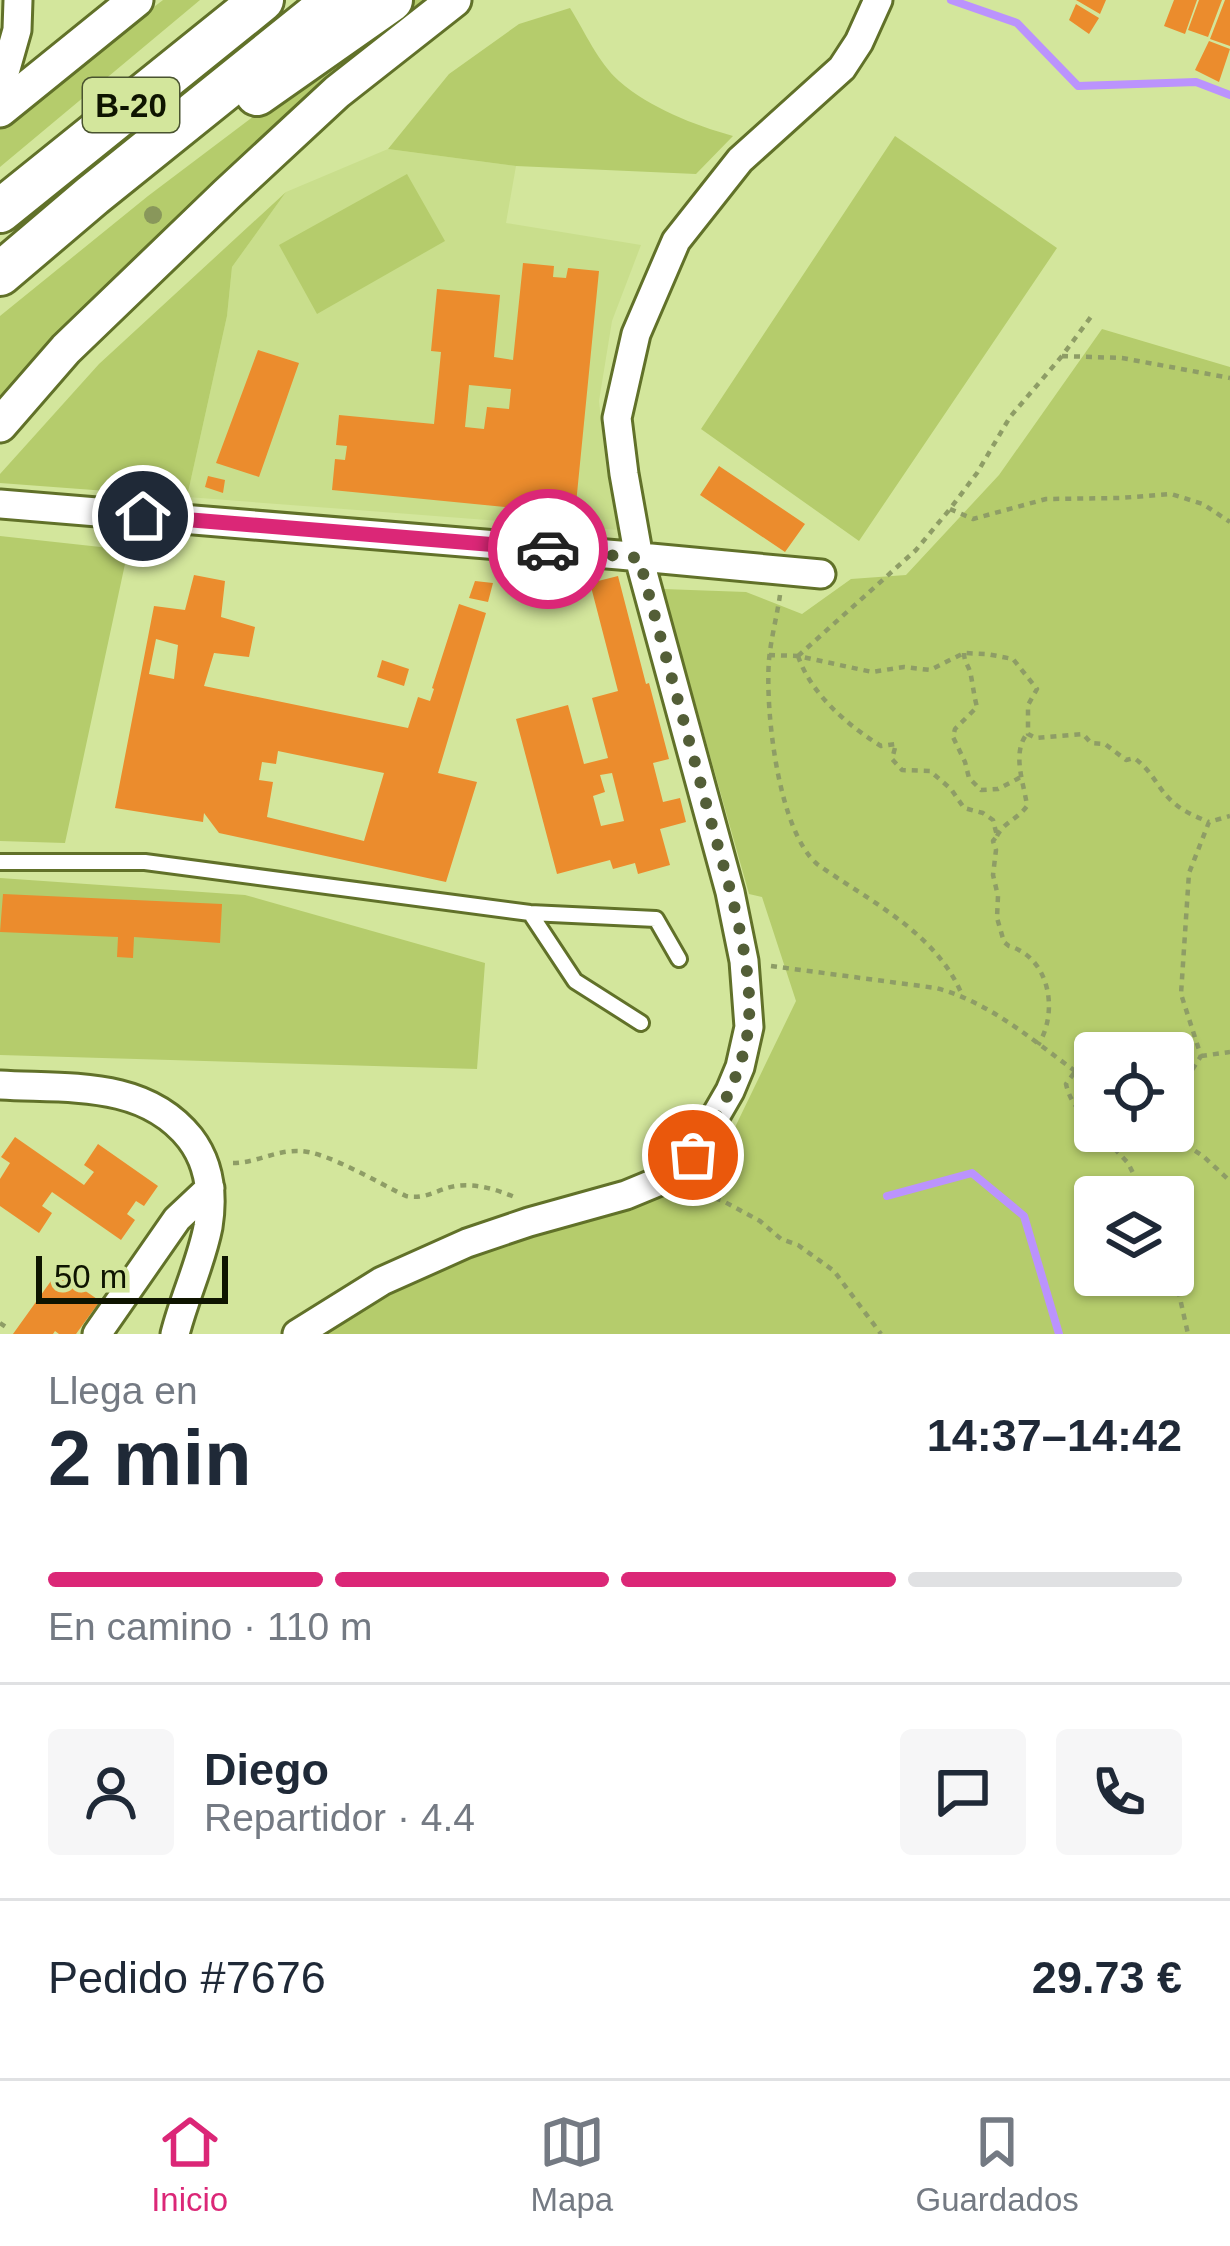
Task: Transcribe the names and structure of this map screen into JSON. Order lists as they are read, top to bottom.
{
  "streets": {
    "highway": ["B-20"]
  },
  "scale_bar": "50 m",
  "page": {
    "scale": "50 m",
    "heading": ["2 min", "Llega en", "14:37–14:42"],
    "panel": [
      "Diego",
      "Repartidor · 4.4",
      "Pedido #7676",
      "29.73 €"
    ],
    "bar": "En camino · 110 m",
    "tabs": ["Inicio", "Mapa", "Guardados"]
  }
}
